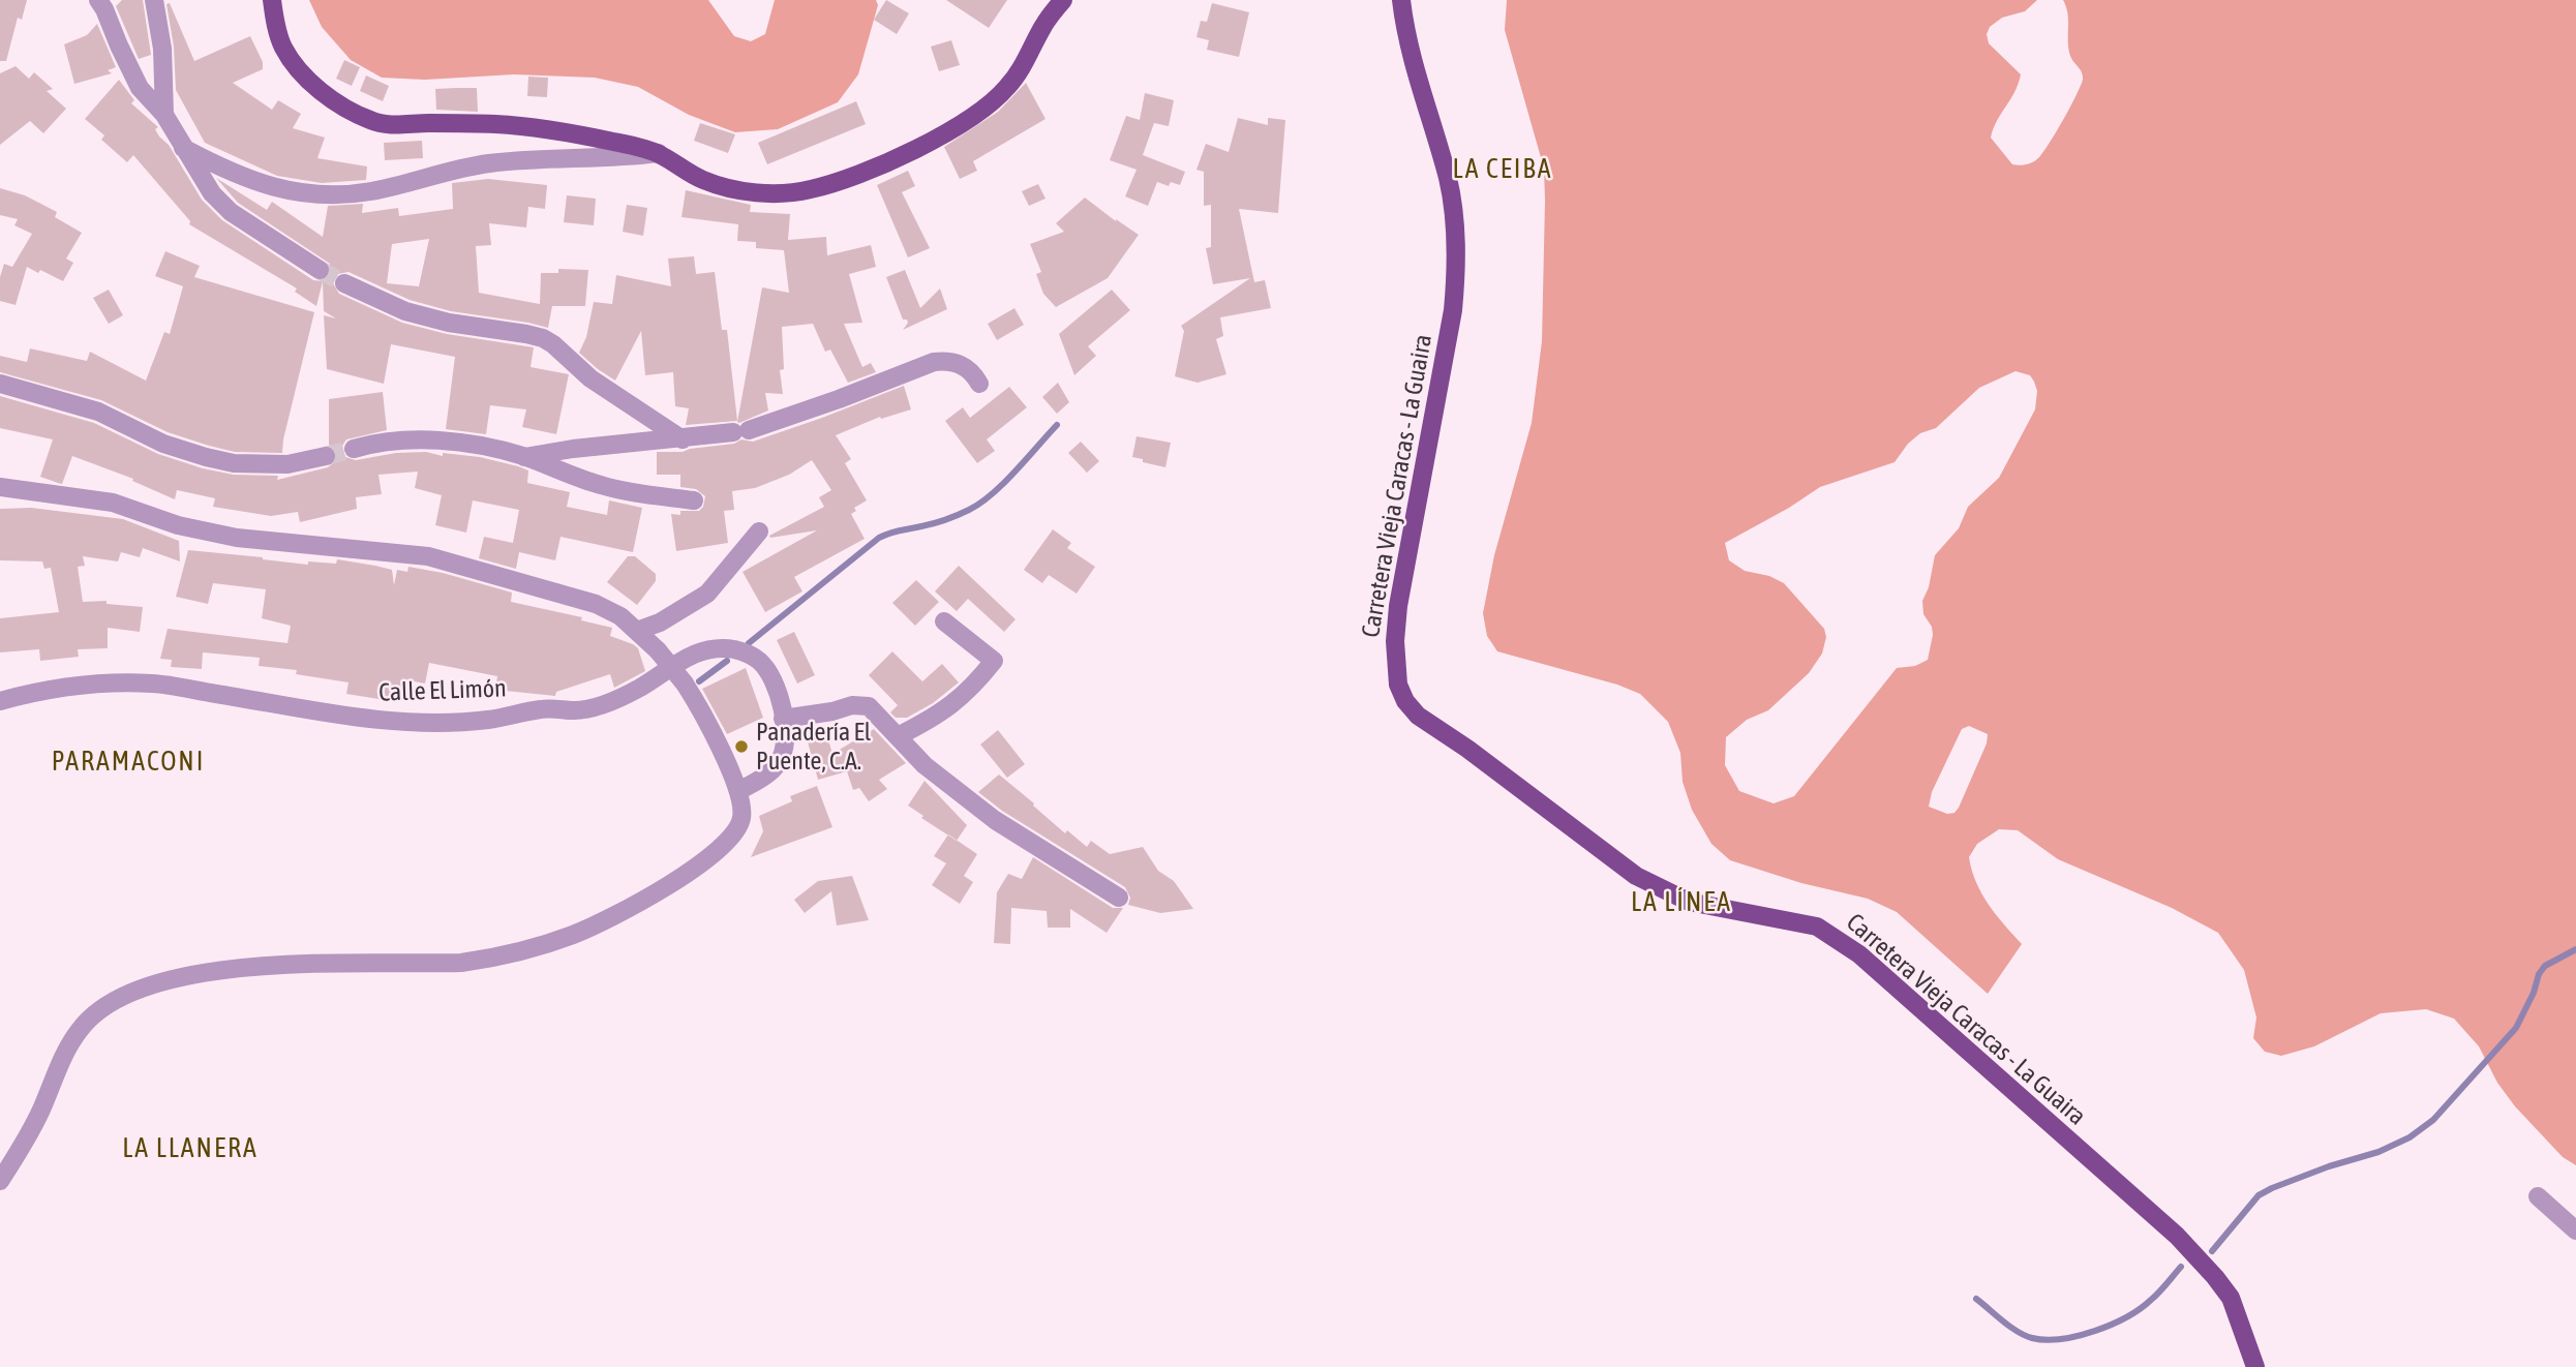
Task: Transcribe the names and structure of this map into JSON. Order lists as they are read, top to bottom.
{
  "streets": {
    "main road": ["Carretera Vieja Caracas - La Guaira"],
    "street": ["Calle El Limón"]
  },
  "districts": [
    "LA CEIBA",
    "PARAMACONI",
    "LA LÍNEA",
    "LA LLANERA"
  ],
  "places": ["Panadería El Puente, C.A."]
}
